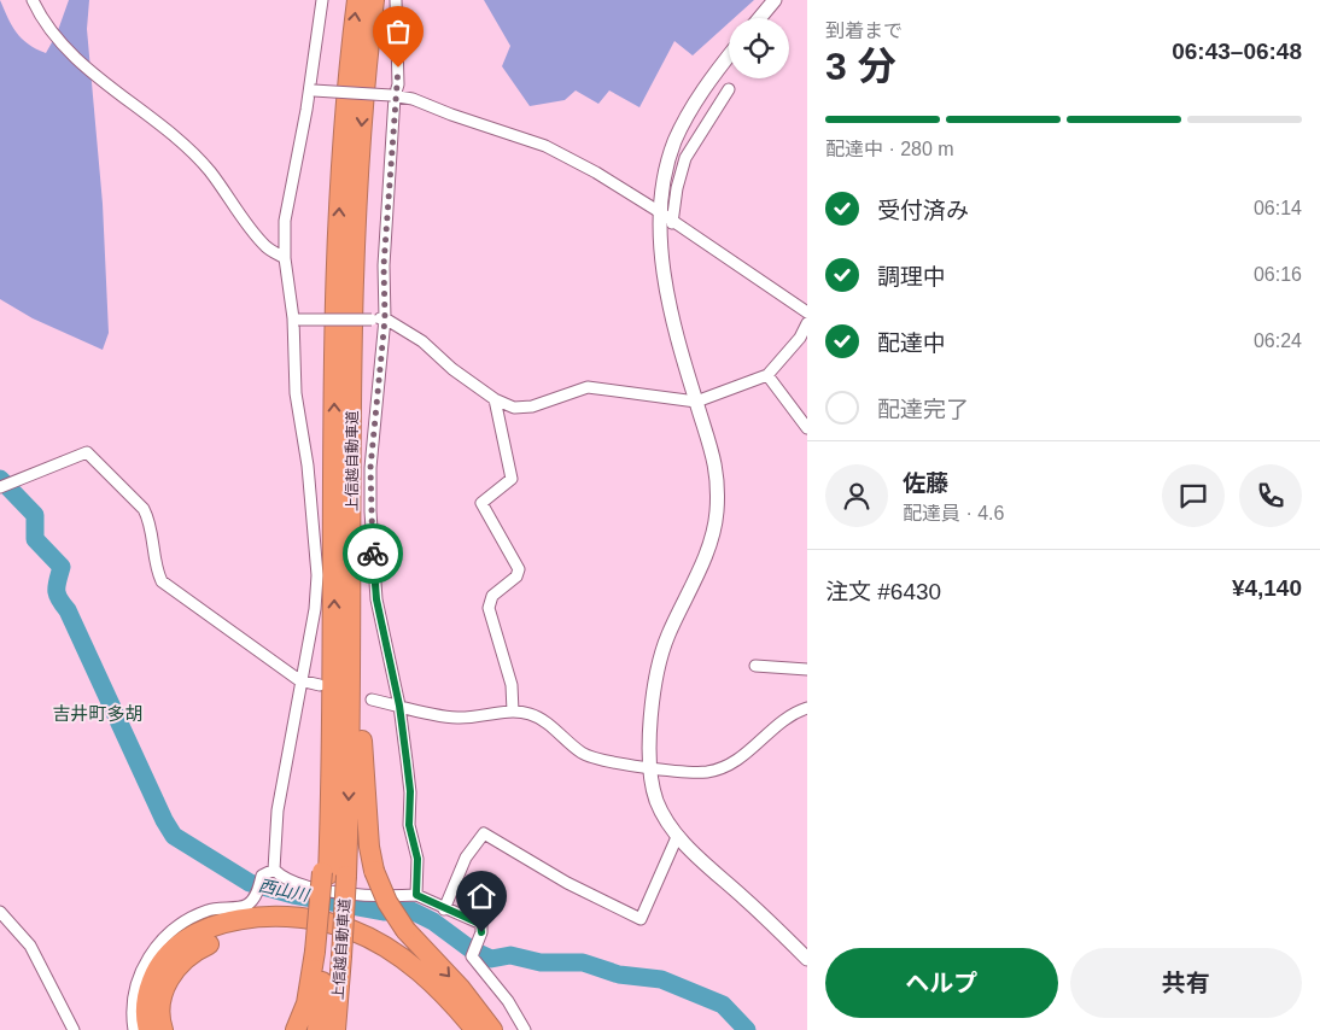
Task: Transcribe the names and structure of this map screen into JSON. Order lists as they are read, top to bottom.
{
  "streets": {
    "highway": ["上信越自動車道"]
  },
  "districts": ["吉井町多胡"],
  "water": ["西山川"],
  "page": {
    "heading": ["3 分", "到着まで", "06:43–06:48"],
    "panel": [
      "佐藤",
      "配達員 · 4.6",
      "注文 #6430",
      "¥4,140"
    ],
    "bar": "配達中 · 280 m",
    "list": [
      ["受付済み", "06:14"],
      ["調理中", "06:16"],
      ["配達中", "06:24"],
      "配達完了"
    ],
    "buttons": ["ヘルプ", "共有"]
  }
}
